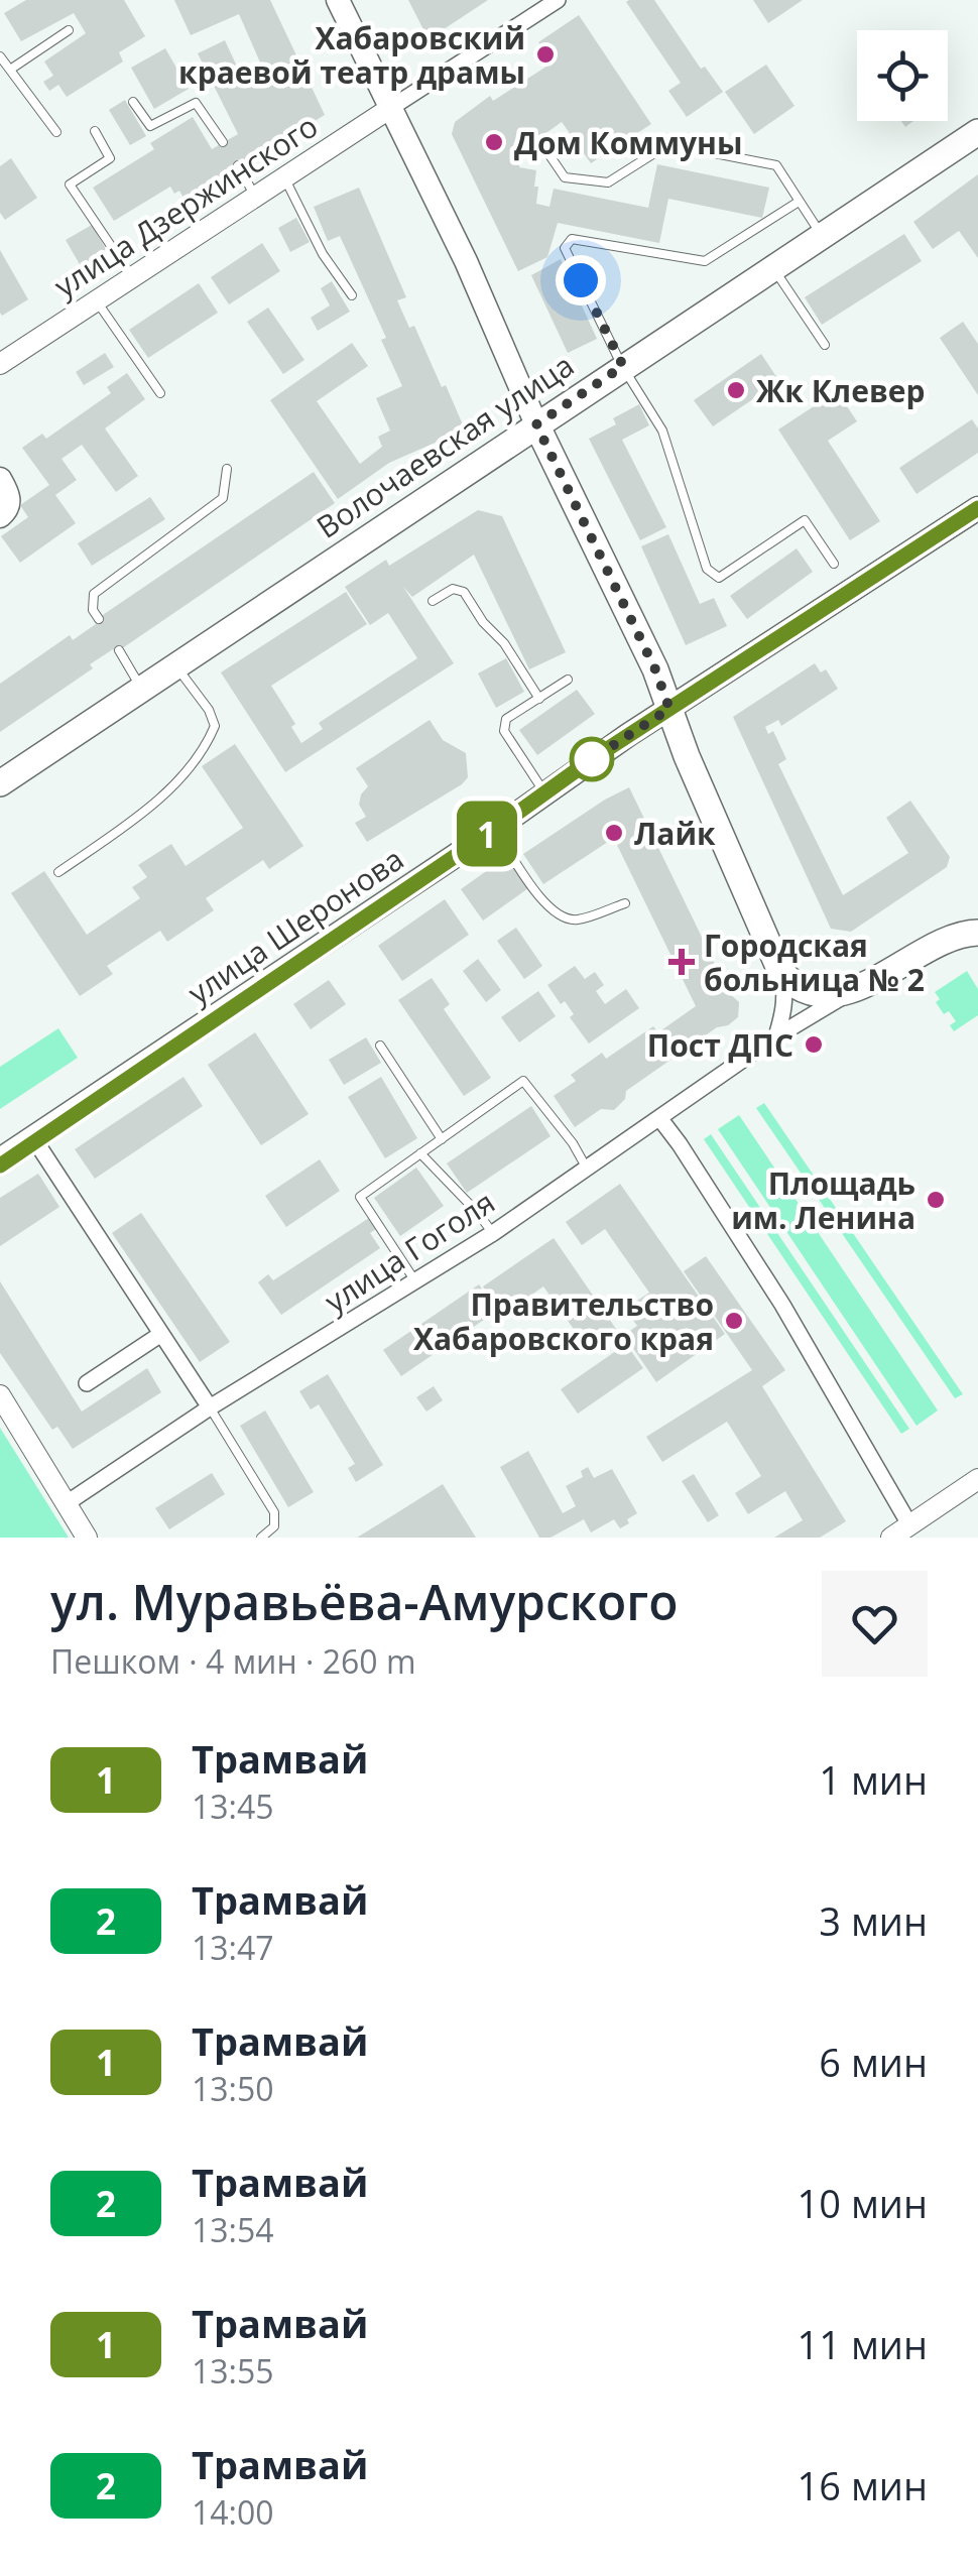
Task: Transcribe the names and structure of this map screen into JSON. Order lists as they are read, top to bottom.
{
  "streets": {
    "main road": ["Волочаевская улица", "улица Шеронова"],
    "street": ["улица Дзержинского", "улица Гоголя"]
  },
  "places": {
    "other": [
      "Хабаровский краевой театр драмы",
      "Дом Коммуны",
      "Жк Клевер",
      "Лайк",
      "Пост ДПС",
      "Площадь им. Ленина",
      "Правительство Хабаровского края"
    ],
    "health": ["Городская больница № 2"]
  },
  "lines": ["tram line 1"],
  "page": {
    "on_map": "1",
    "heading": ["ул. Муравьёва-Амурского", "Пешком · 4 мин · 260 m"],
    "list": [
      {
        "mark": "1",
        "name": "Трамвай",
        "note": "13:45",
        "value": "1 мин"
      },
      {
        "mark": "2",
        "name": "Трамвай",
        "note": "13:47",
        "value": "3 мин"
      },
      {
        "mark": "1",
        "name": "Трамвай",
        "note": "13:50",
        "value": "6 мин"
      },
      {
        "mark": "2",
        "name": "Трамвай",
        "note": "13:54",
        "value": "10 мин"
      },
      {
        "mark": "1",
        "name": "Трамвай",
        "note": "13:55",
        "value": "11 мин"
      },
      {
        "mark": "2",
        "name": "Трамвай",
        "note": "14:00",
        "value": "16 мин"
      }
    ]
  }
}
